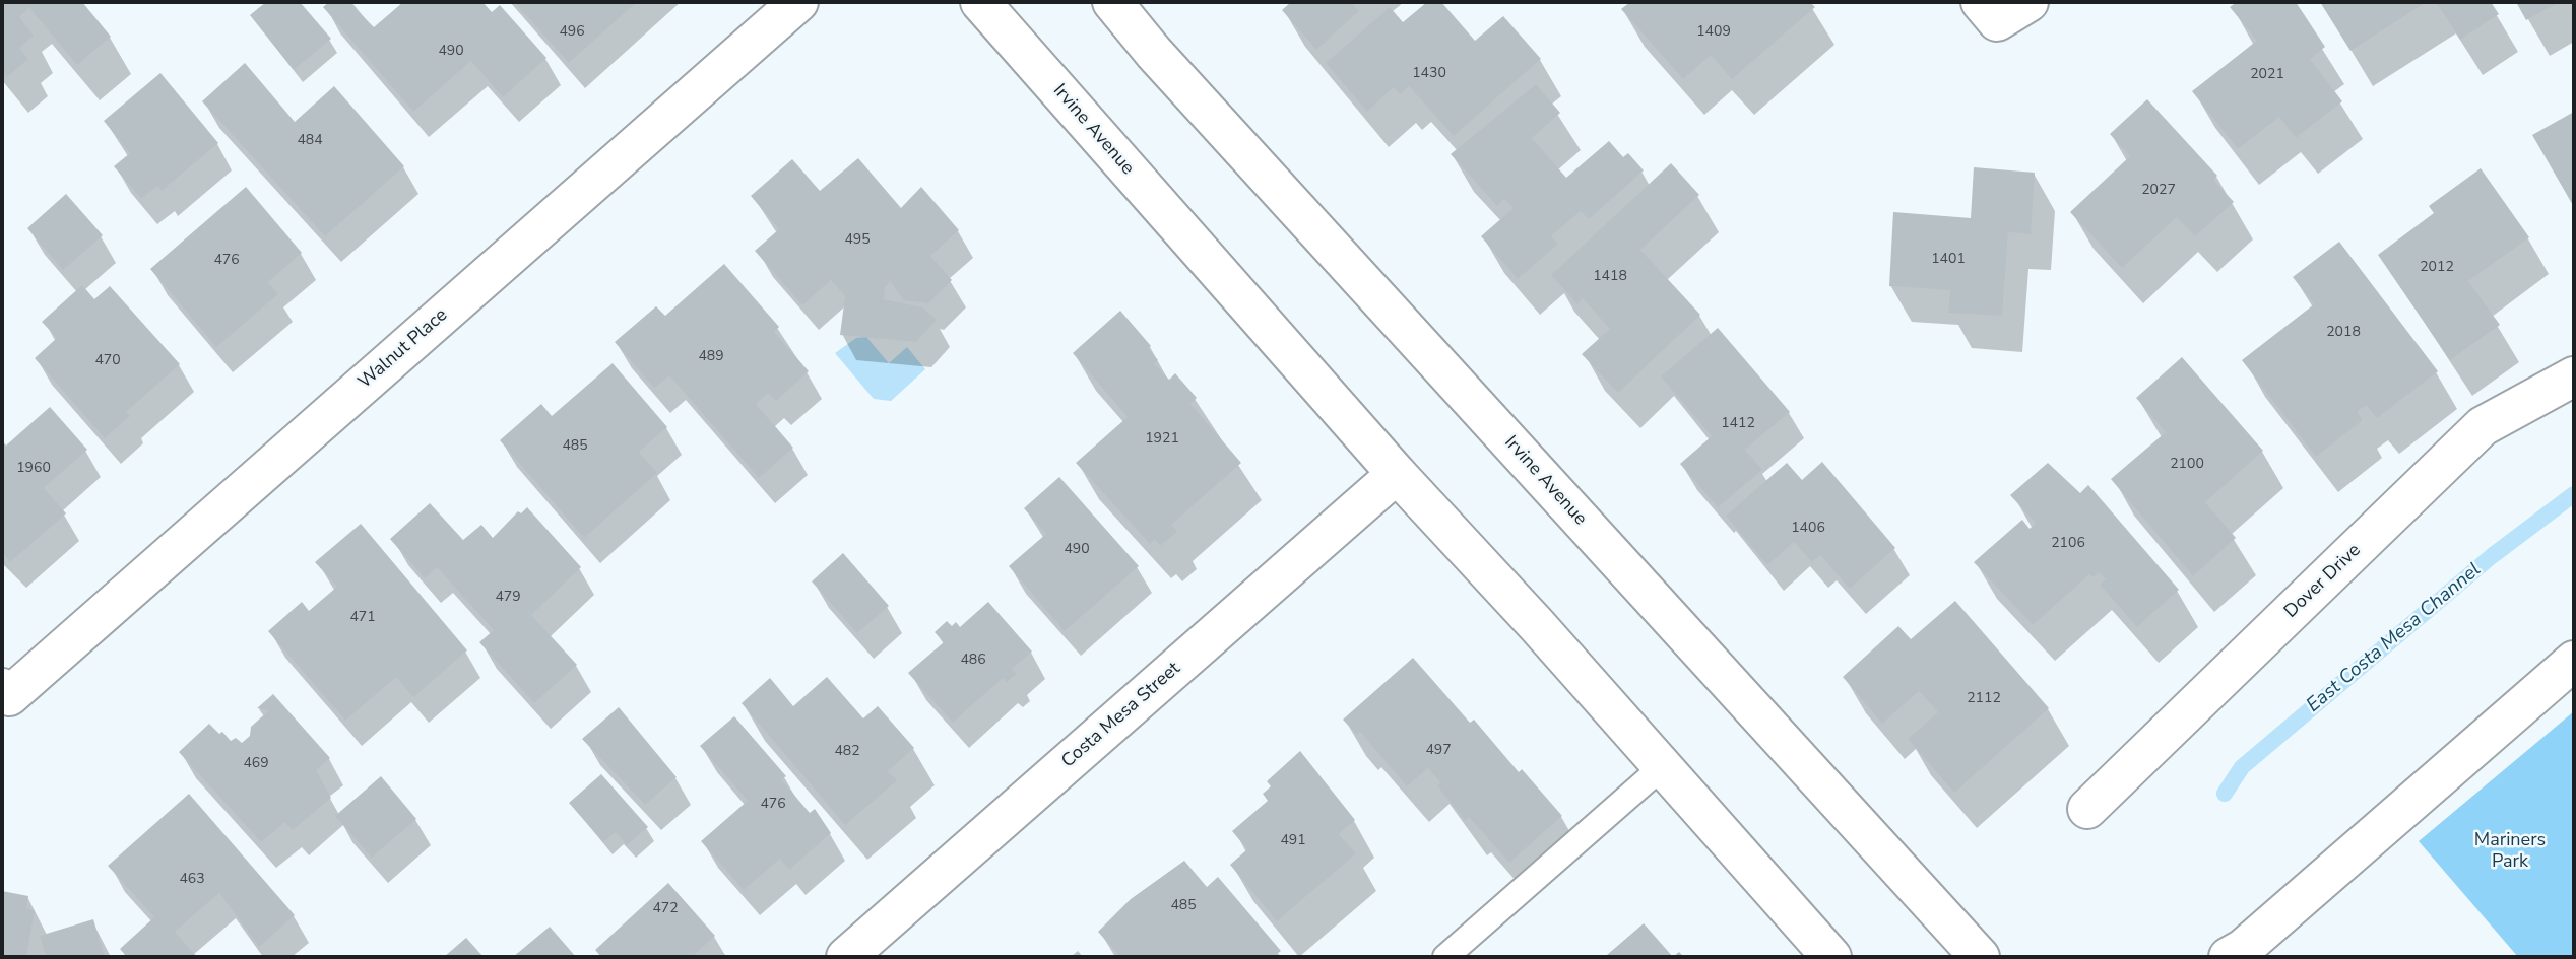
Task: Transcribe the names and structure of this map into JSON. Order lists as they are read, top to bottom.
{
  "streets": {
    "street": [
      "Irvine Avenue",
      "Walnut Place",
      "Dover Drive",
      "Costa Mesa Street"
    ]
  },
  "crossings": [
    ["Irvine Avenue", "Costa Mesa Street"]
  ],
  "water": ["East Costa Mesa Channel"],
  "parks": ["Mariners Park"],
  "house_numbers": [
    "496",
    "1409",
    "490",
    "1430",
    "2021",
    "484",
    "2027",
    "495",
    "1401",
    "476",
    "2012",
    "1418",
    "2018",
    "489",
    "470",
    "1412",
    "1921",
    "485",
    "2100",
    "1960",
    "1406",
    "2106",
    "490",
    "479",
    "471",
    "486",
    "2112",
    "497",
    "482",
    "469",
    "476",
    "491",
    "463",
    "485",
    "472"
  ]
}
